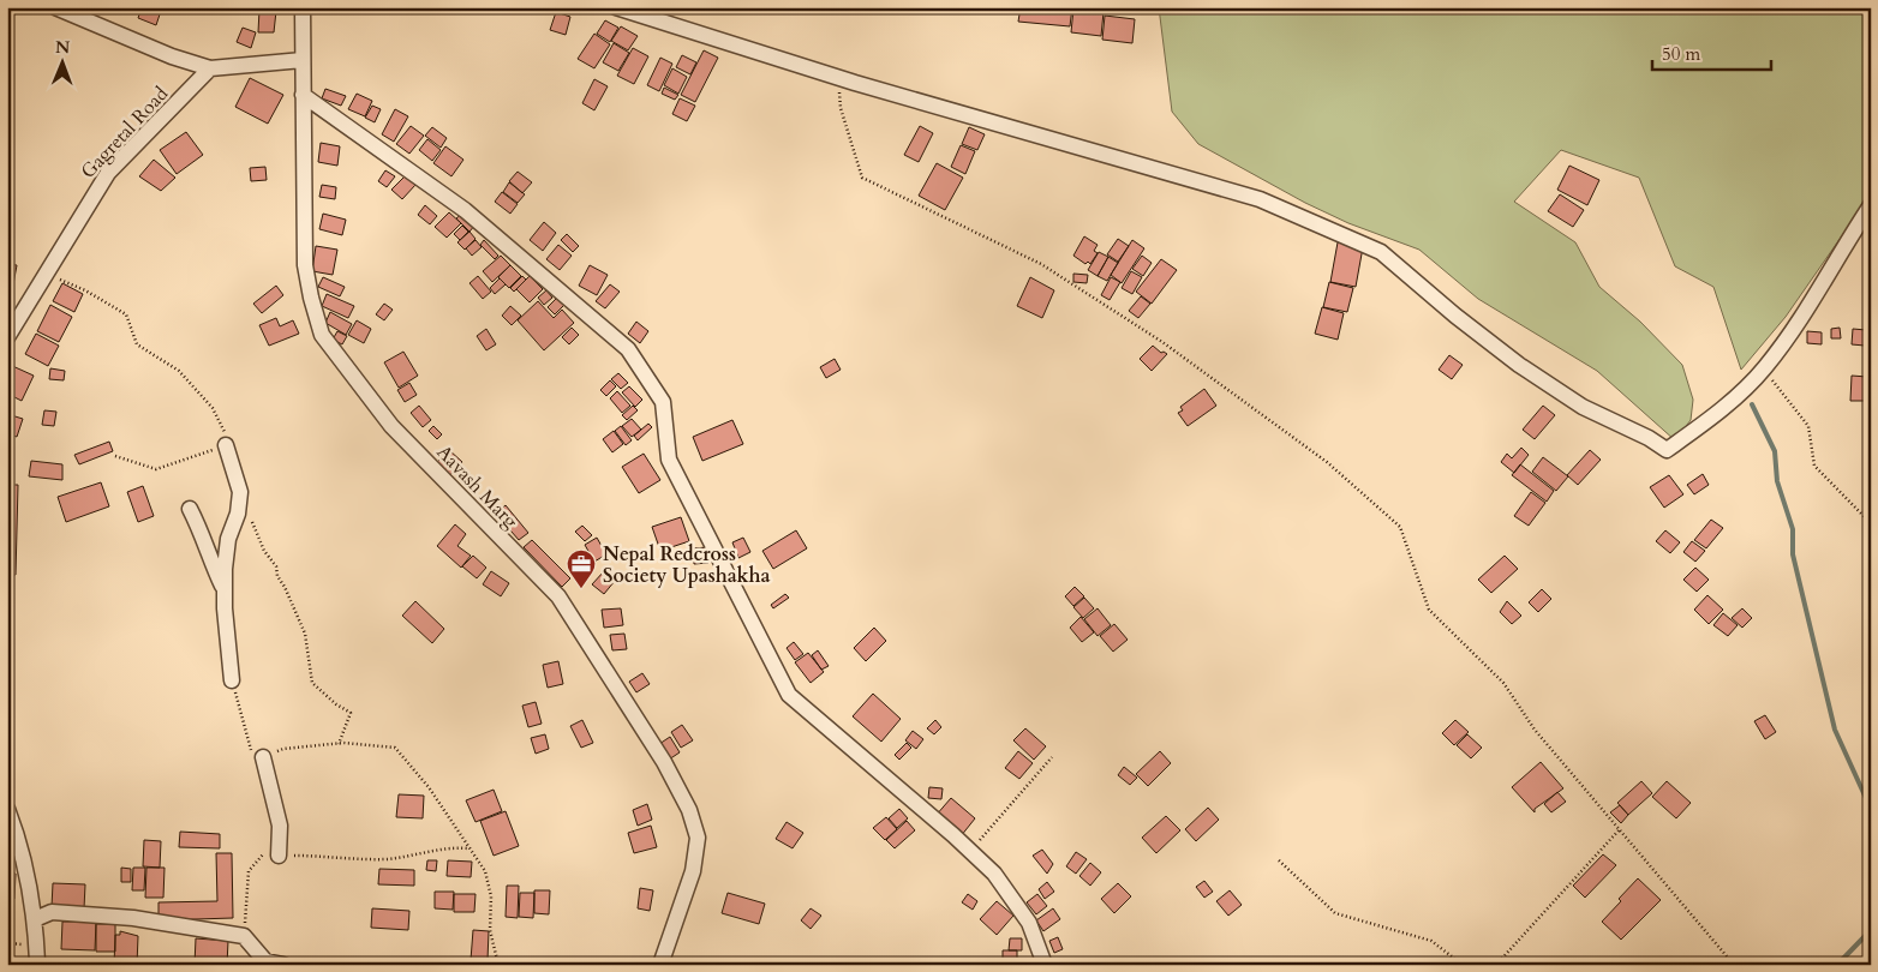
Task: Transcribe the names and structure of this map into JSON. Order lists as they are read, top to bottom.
{
  "streets": {
    "street": ["Gagretal Road", "Aavash Marg"]
  },
  "places": {
    "office": ["Nepal Redcross Society Upashakha"]
  },
  "scale_bar": "50 m",
  "north": "top"
}
